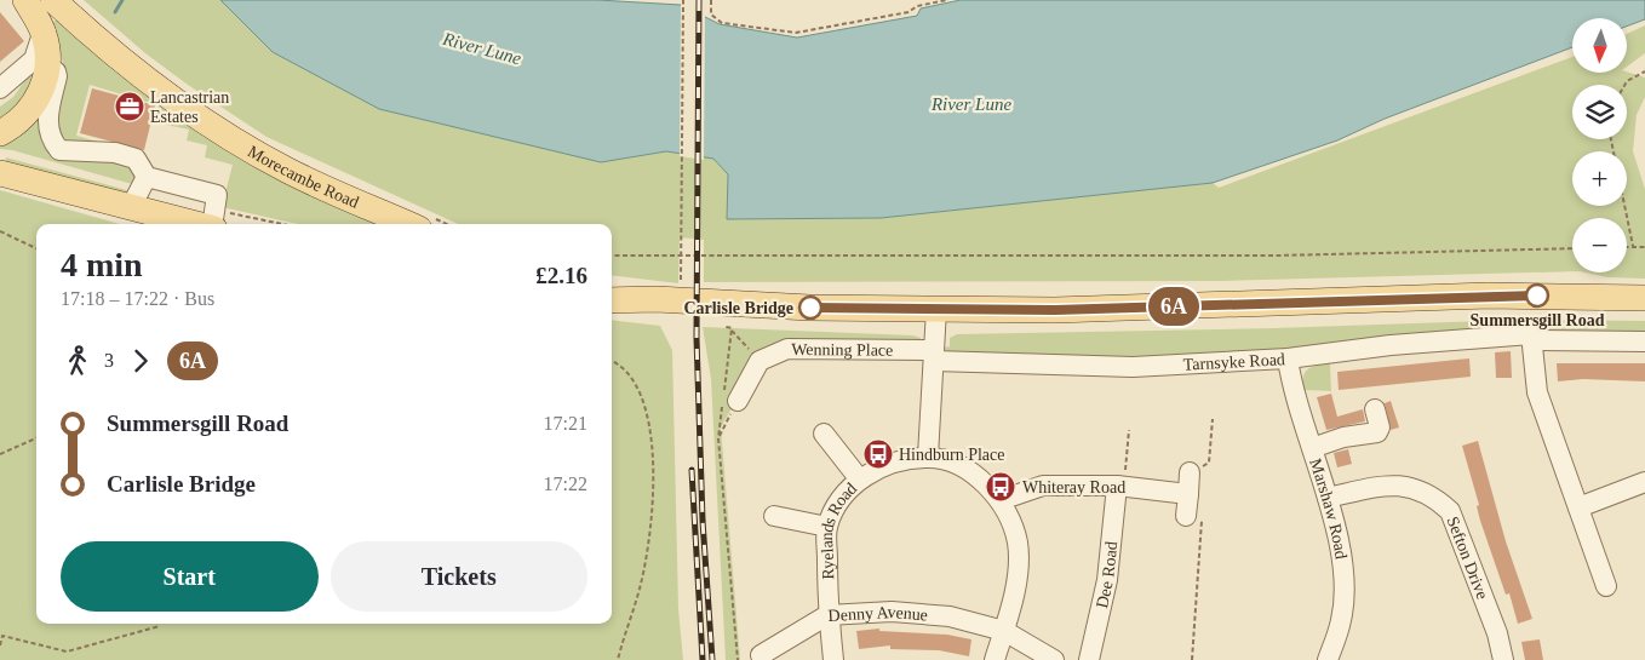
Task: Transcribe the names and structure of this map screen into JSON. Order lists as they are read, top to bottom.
{
  "streets": {
    "main road": ["Morecambe Road"],
    "street": [
      "Wenning Place",
      "Tarnsyke Road",
      "Marshaw Road",
      "Ryelands Road",
      "Sefton Drive",
      "Dee Road",
      "Denny Avenue"
    ]
  },
  "crossings": [
    ["Wenning Place", "Tarnsyke Road"],
    ["Tarnsyke Road", "Marshaw Road"],
    ["Marshaw Road", "Sefton Drive"],
    ["Ryelands Road", "Denny Avenue"]
  ],
  "water": ["River Lune"],
  "places": {
    "office": ["Lancastrian Estates"],
    "other": ["Summersgill Road", "Carlisle Bridge"],
    "bus stop": ["Hindburn Place", "Whiteray Road"]
  },
  "lines": ["bus line 6A"],
  "north": "bottom",
  "page": {
    "on_map": "6A",
    "map_buttons": ["+", "−"],
    "heading": ["4 min", "17:18 – 17:22 · Bus", "£2.16"],
    "legs": ["3", "6A"],
    "list": [
      {
        "name": "Summersgill Road",
        "value": "17:21"
      },
      {
        "name": "Carlisle Bridge",
        "value": "17:22"
      }
    ],
    "buttons": ["Start", "Tickets"]
  }
}
